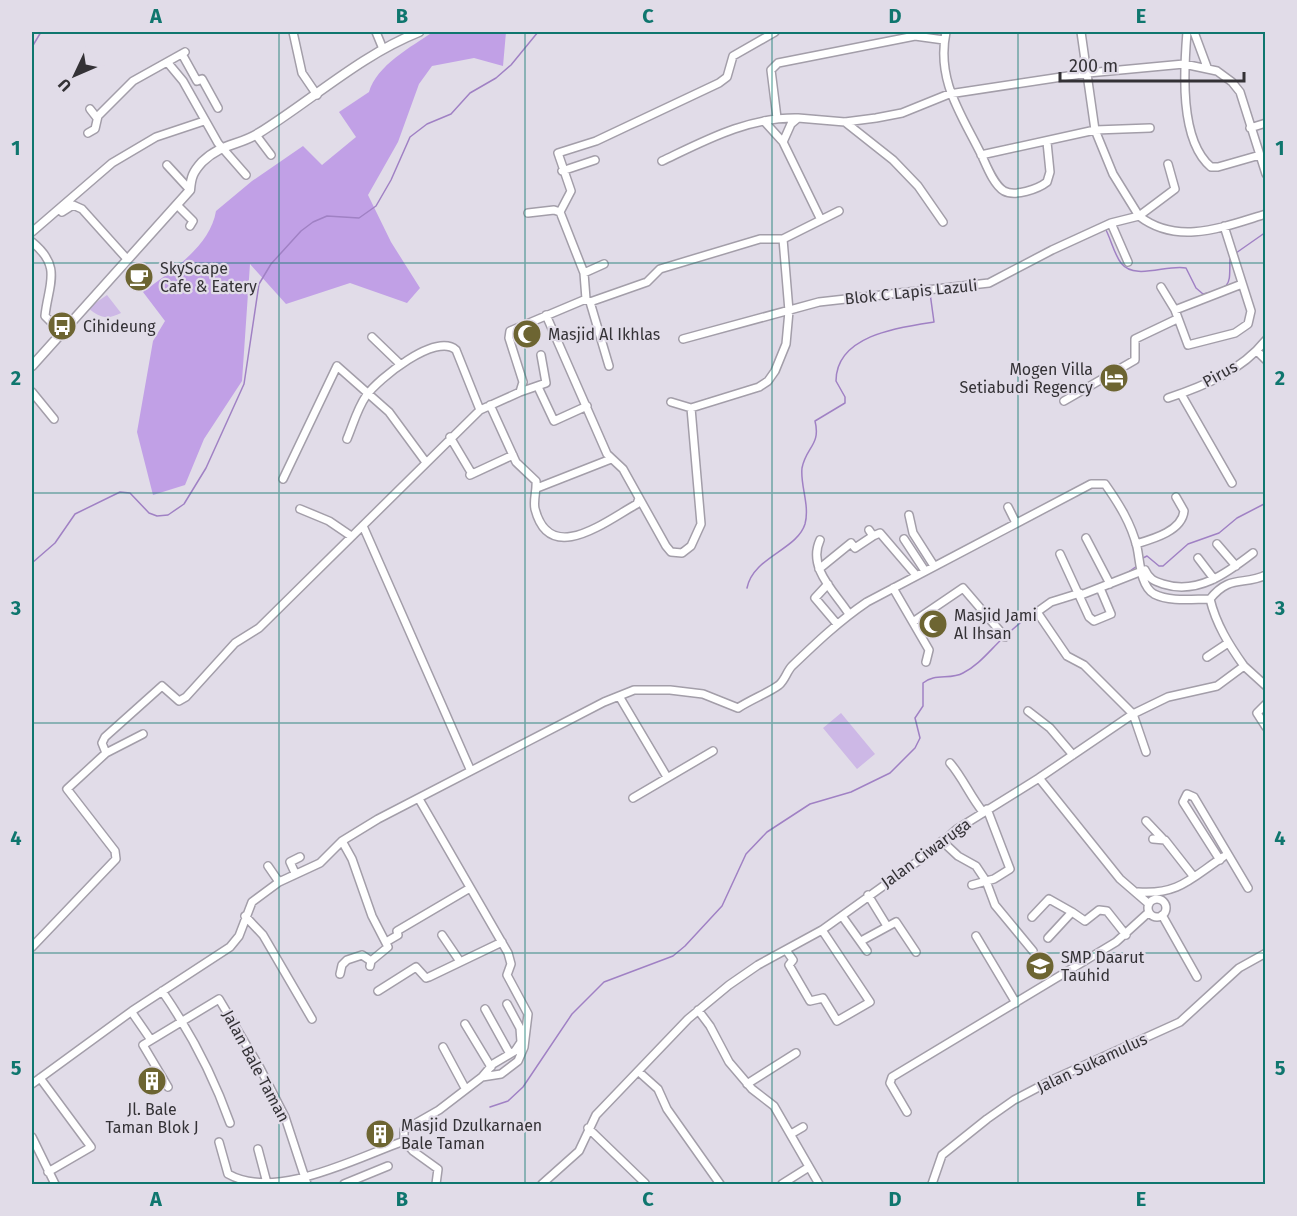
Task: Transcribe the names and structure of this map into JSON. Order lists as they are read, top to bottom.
{
  "streets": {
    "street": [
      "Blok C Lapis Lazuli",
      "Pirus",
      "Jalan Ciwaruga",
      "Jalan Sukamulus",
      "Jalan Bale Taman"
    ]
  },
  "places": {
    "cafe": ["SkyScape Cafe & Eatery"],
    "bus stop": ["Cihideung"],
    "mosque": ["Masjid Al Ikhlas", "Masjid Jami Al Ihsan"],
    "hotel": ["Mogen Villa Setiabudi Regency"],
    "school or university": ["SMP Daarut Tauhid"],
    "building": ["Jl. Bale Taman Blok J", "Masjid Dzulkarnaen Bale Taman"]
  },
  "scale_bar": "200 m",
  "north": "bottom left",
  "grid": {
    "columns": [
      "A",
      "B",
      "C",
      "D",
      "E"
    ],
    "rows": [
      "1",
      "2",
      "3",
      "4",
      "5"
    ]
  }
}
